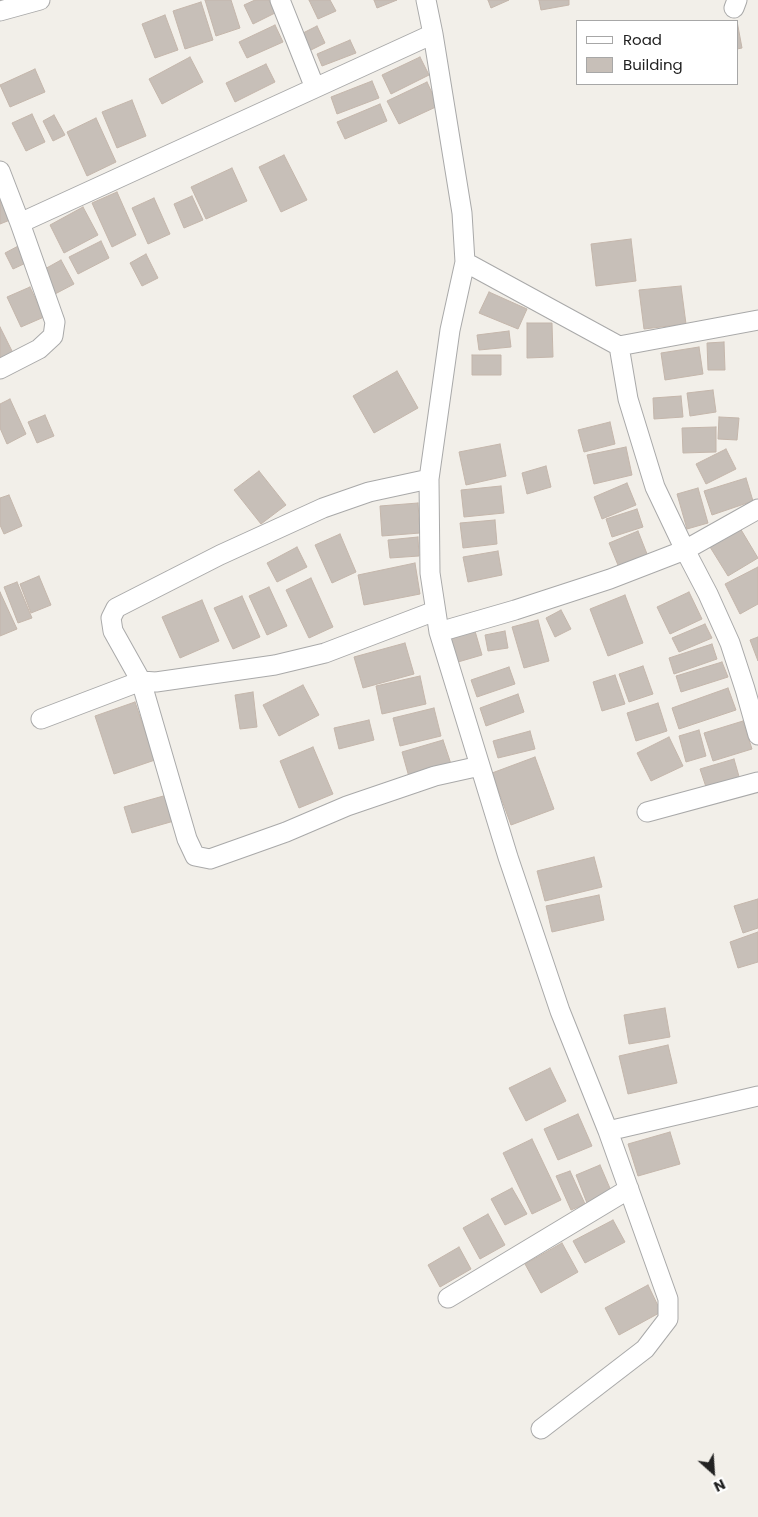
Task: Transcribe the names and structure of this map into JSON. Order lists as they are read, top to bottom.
{
  "legend": ["Road", "Building"],
  "north": "bottom right"
}
